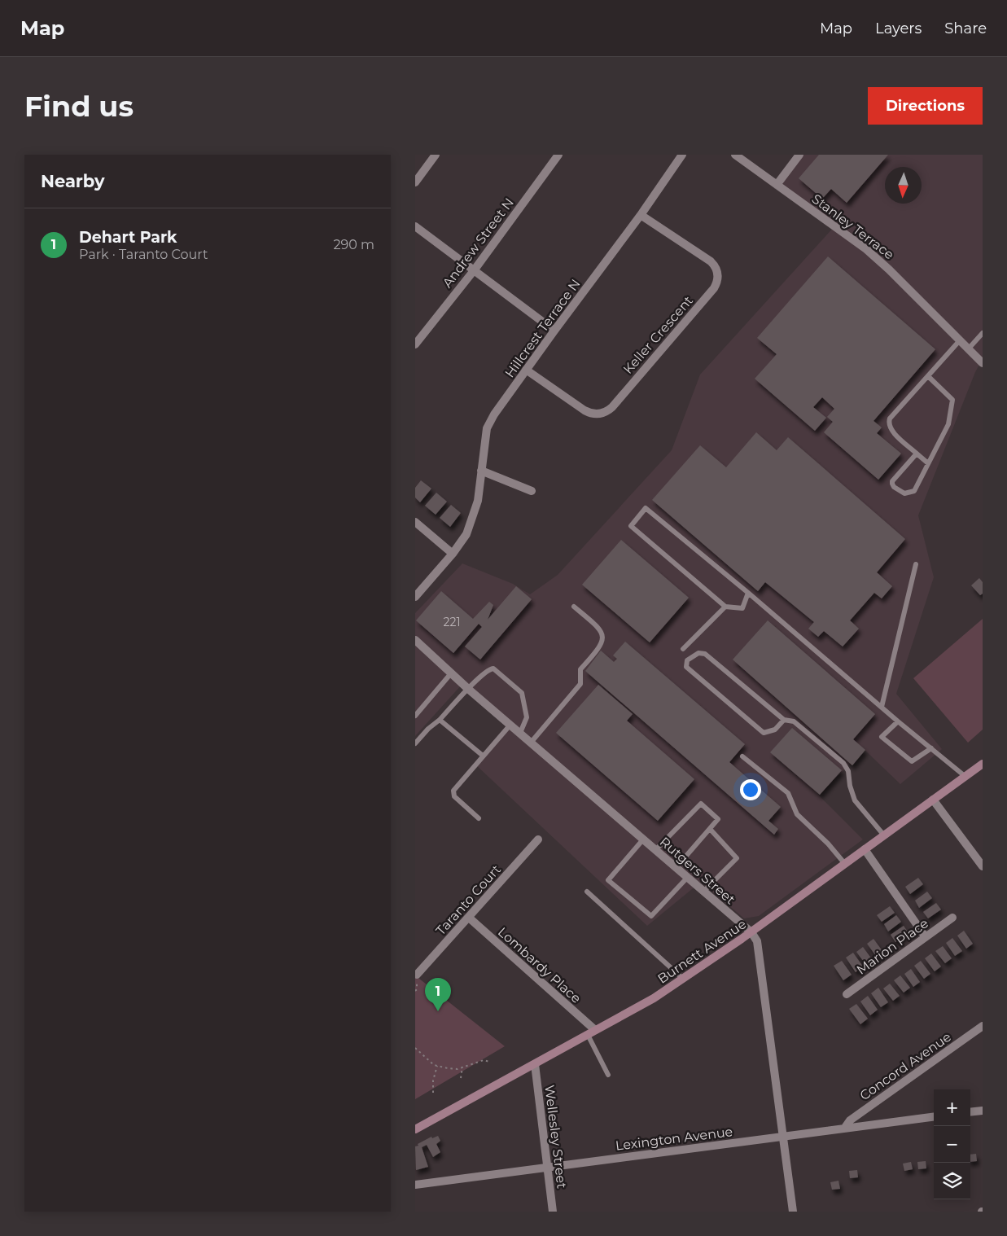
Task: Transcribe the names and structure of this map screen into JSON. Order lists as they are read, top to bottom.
{
  "streets": {
    "street": [
      "Stanley Terrace",
      "Andrew Street N",
      "Hillcrest Terrace N",
      "Keller Crescent",
      "Rutgers Street",
      "Taranto Court",
      "Marion Place",
      "Burnett Avenue",
      "Lombardy Place",
      "Concord Avenue",
      "Wellesley Street",
      "Lexington Avenue"
    ]
  },
  "crossings": [
    ["Hillcrest Terrace N", "Keller Crescent"],
    ["Rutgers Street", "Burnett Avenue"],
    ["Rutgers Street", "Lexington Avenue"],
    ["Taranto Court", "Lombardy Place"],
    ["Burnett Avenue", "Lombardy Place"],
    ["Burnett Avenue", "Wellesley Street"],
    ["Concord Avenue", "Lexington Avenue"],
    ["Wellesley Street", "Lexington Avenue"]
  ],
  "house_numbers": ["221"],
  "north": "bottom",
  "page": {
    "header": "Map",
    "nav": ["Map", "Layers", "Share"],
    "buttons": "Directions",
    "title": "Find us",
    "heading": "Nearby",
    "list": [
      {
        "mark": "1",
        "name": "Dehart Park",
        "note": "Park · Taranto Court",
        "value": "290 m"
      }
    ],
    "pins": "1",
    "map_buttons": ["+", "−"]
  }
}
